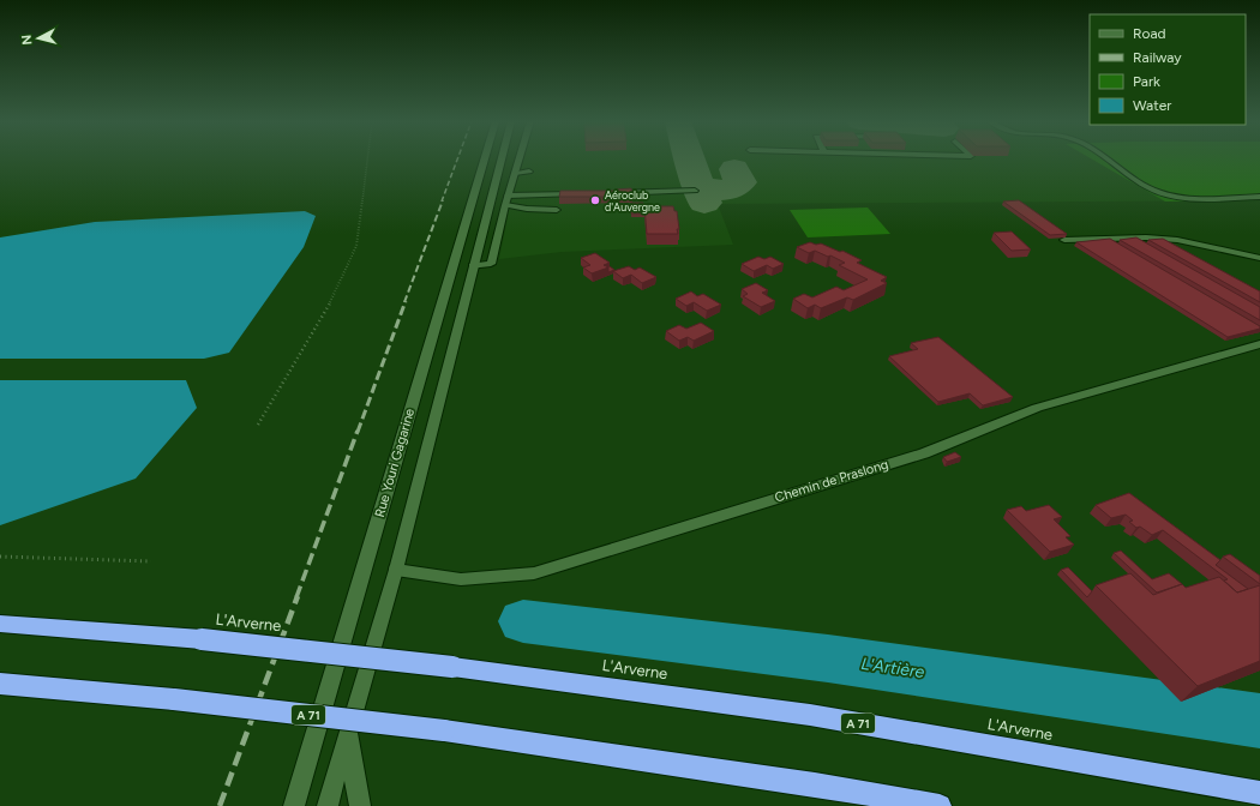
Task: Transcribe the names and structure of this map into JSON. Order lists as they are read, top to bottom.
{
  "streets": {
    "highway": ["L'Arverne", "A 71"],
    "main road": ["Rue Youri Gagarine", "Chemin de Praslong"]
  },
  "crossings": [
    ["Rue Youri Gagarine", "Chemin de Praslong"]
  ],
  "water": ["L'Artière"],
  "places": ["Aéroclub d'Auvergne"],
  "legend": [
    "Road",
    "Railway",
    "Park",
    "Water"
  ],
  "north": "left"
}
